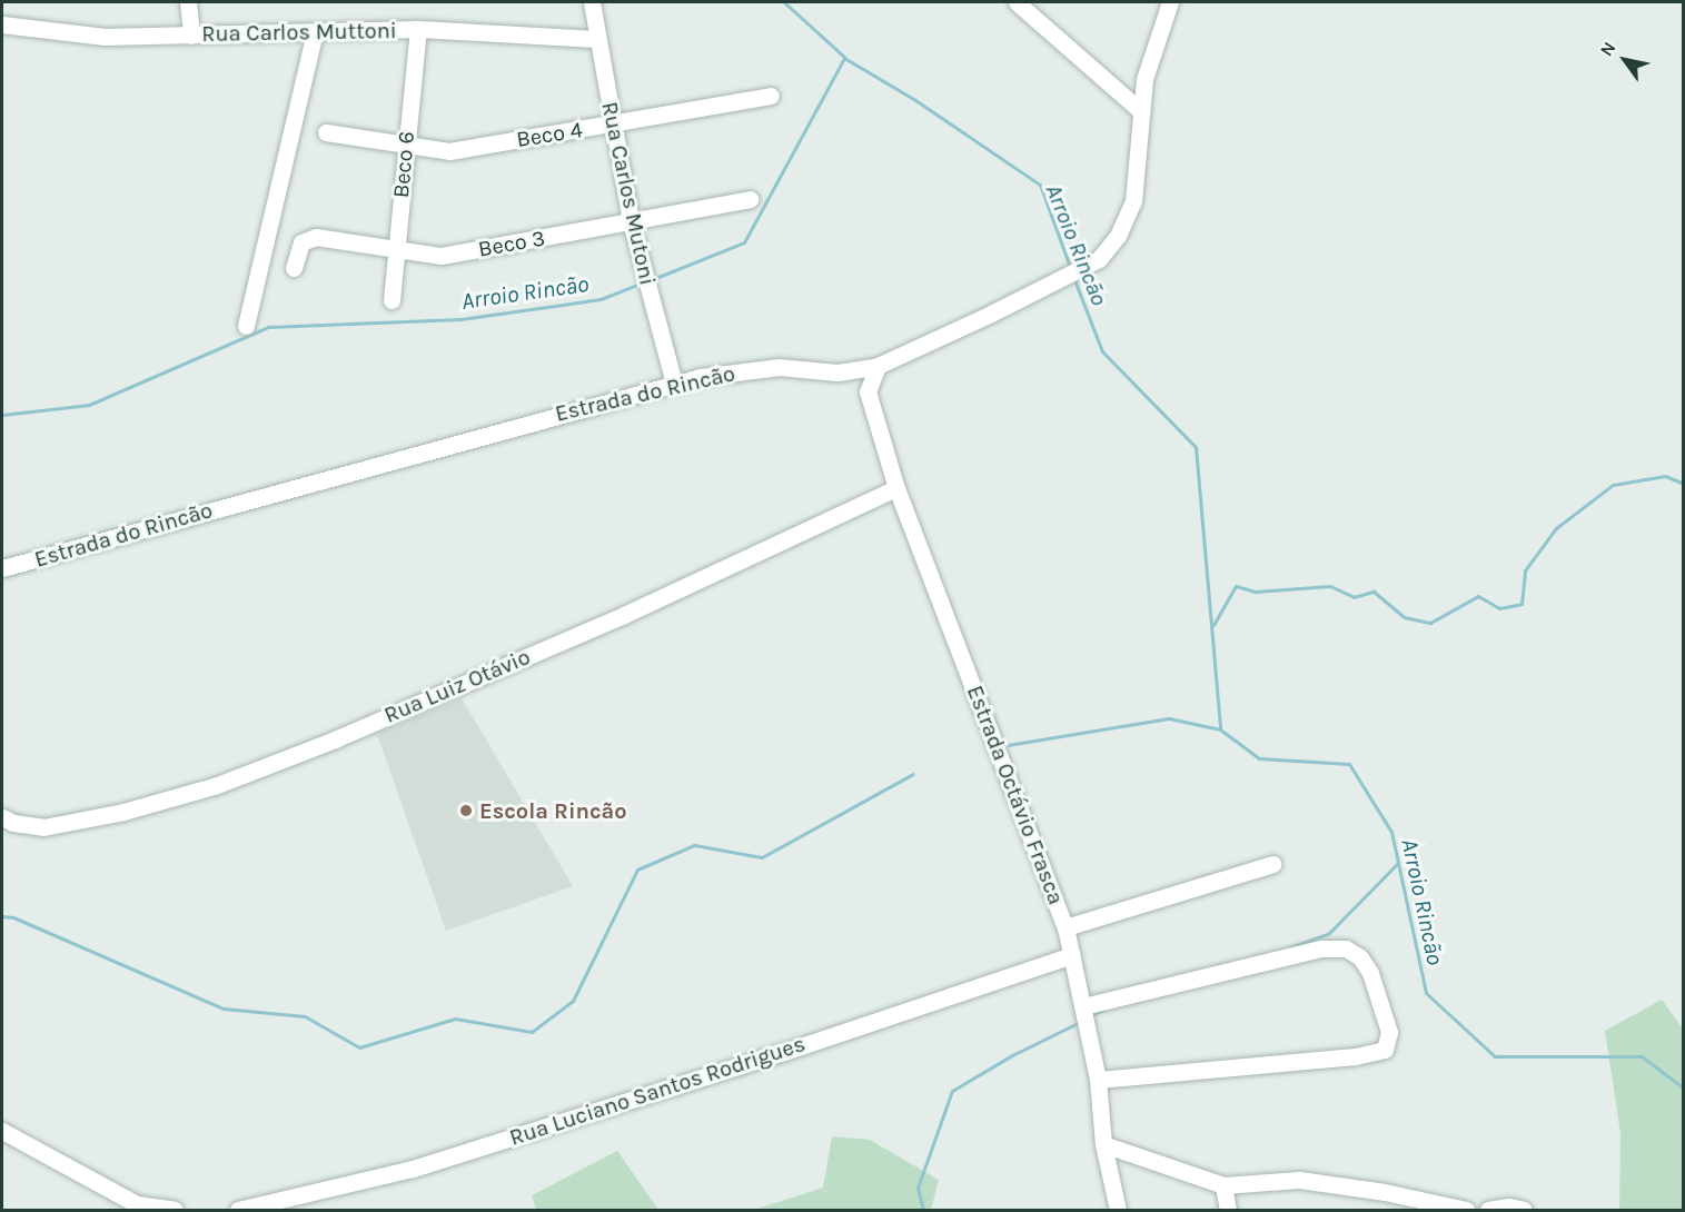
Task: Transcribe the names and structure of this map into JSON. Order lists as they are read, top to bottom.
{
  "streets": {
    "street": [
      "Rua Carlos Muttoni",
      "Beco 4",
      "Beco 6",
      "Rua Carlos Mutoni",
      "Beco 3",
      "Estrada do Rincão",
      "Rua Luiz Otávio",
      "Estrada Octávio Frasca",
      "Rua Luciano Santos Rodrigues"
    ]
  },
  "crossings": [
    ["Rua Carlos Muttoni", "Beco 6"],
    ["Rua Carlos Muttoni", "Rua Carlos Mutoni"],
    ["Beco 4", "Beco 6"],
    ["Beco 4", "Rua Carlos Mutoni"],
    ["Beco 6", "Beco 3"],
    ["Rua Carlos Mutoni", "Beco 3"],
    ["Rua Carlos Mutoni", "Estrada do Rincão"],
    ["Rua Luiz Otávio", "Estrada Octávio Frasca"],
    ["Estrada Octávio Frasca", "Rua Luciano Santos Rodrigues"]
  ],
  "water": ["Arroio Rincão"],
  "places": ["Escola Rincão"],
  "north": "top left"
}
